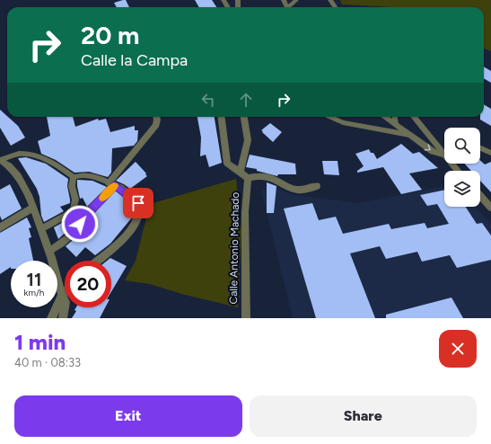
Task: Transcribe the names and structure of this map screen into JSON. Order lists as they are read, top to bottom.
{
  "streets": {
    "street": ["Calle Antonio Machado"]
  },
  "page": {
    "turn": ["20 m", "Calle la Campa"],
    "speed": "11 km/h",
    "limit": "20",
    "heading": ["1 min", "40 m · 08:33"],
    "buttons": ["Exit", "Share"]
  }
}
